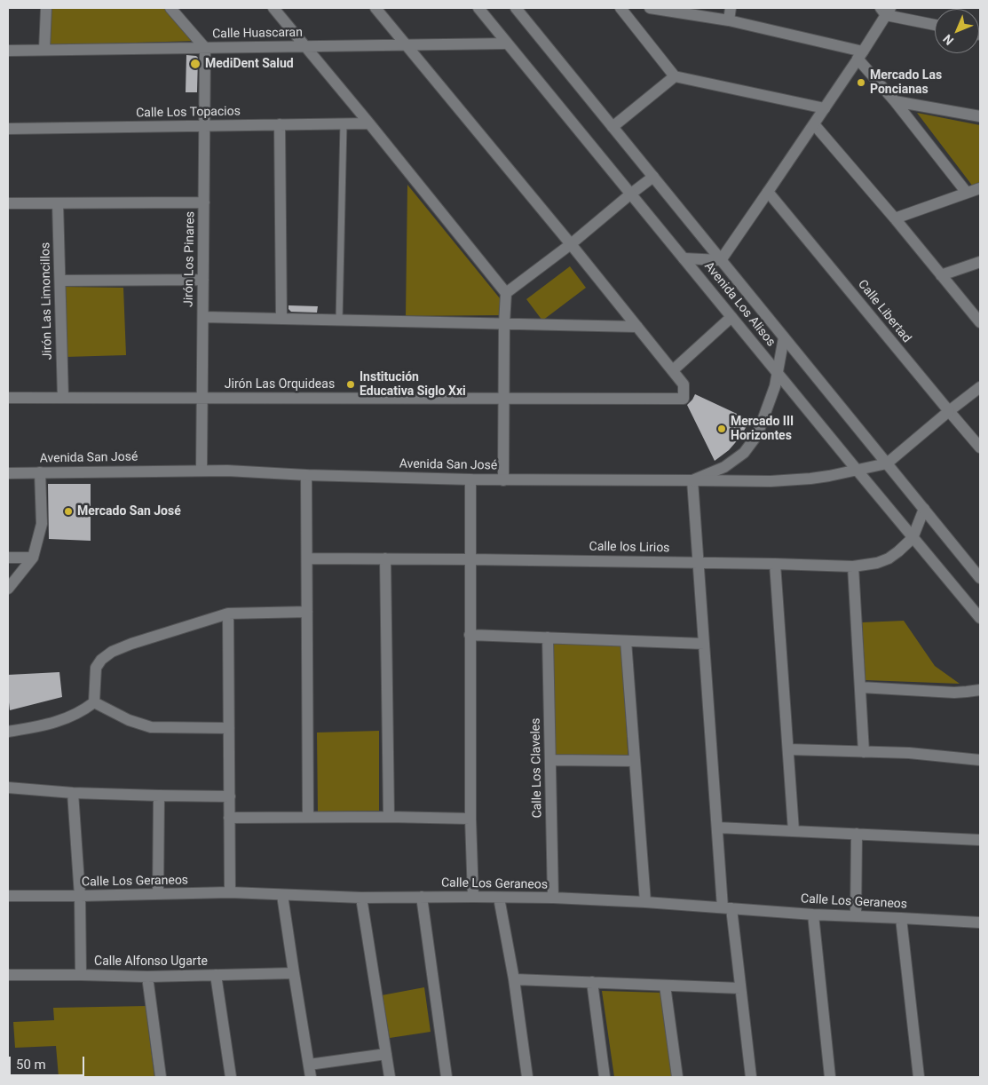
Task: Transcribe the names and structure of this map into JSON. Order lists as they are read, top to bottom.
{
  "streets": {
    "street": [
      "Calle Huascaran",
      "Calle Los Topacios",
      "Jirón Los Pinares",
      "Jirón Las Limoncillos",
      "Avenida Los Alisos",
      "Calle Libertad",
      "Jirón Las Orquideas",
      "Avenida San José",
      "Calle los Lirios",
      "Calle Los Claveles",
      "Calle Los Geraneos",
      "Calle Alfonso Ugarte"
    ]
  },
  "crossings": [
    ["Calle Huascaran", "Jirón Los Pinares"],
    ["Calle Huascaran", "Avenida Los Alisos"],
    ["Calle Los Topacios", "Jirón Los Pinares"],
    ["Jirón Los Pinares", "Jirón Las Orquideas"],
    ["Jirón Los Pinares", "Avenida San José"],
    ["Jirón Las Limoncillos", "Jirón Las Orquideas"],
    ["Avenida Los Alisos", "Avenida San José"],
    ["Avenida Los Alisos", "Calle los Lirios"],
    ["Calle Los Claveles", "Calle Los Geraneos"]
  ],
  "places": [
    "MediDent Salud",
    "Mercado Las Poncianas",
    "Institución Educativa Siglo Xxi",
    "Mercado III Horizontes",
    "Mercado San José"
  ],
  "scale_bar": "50 m",
  "north": "bottom left"
}
